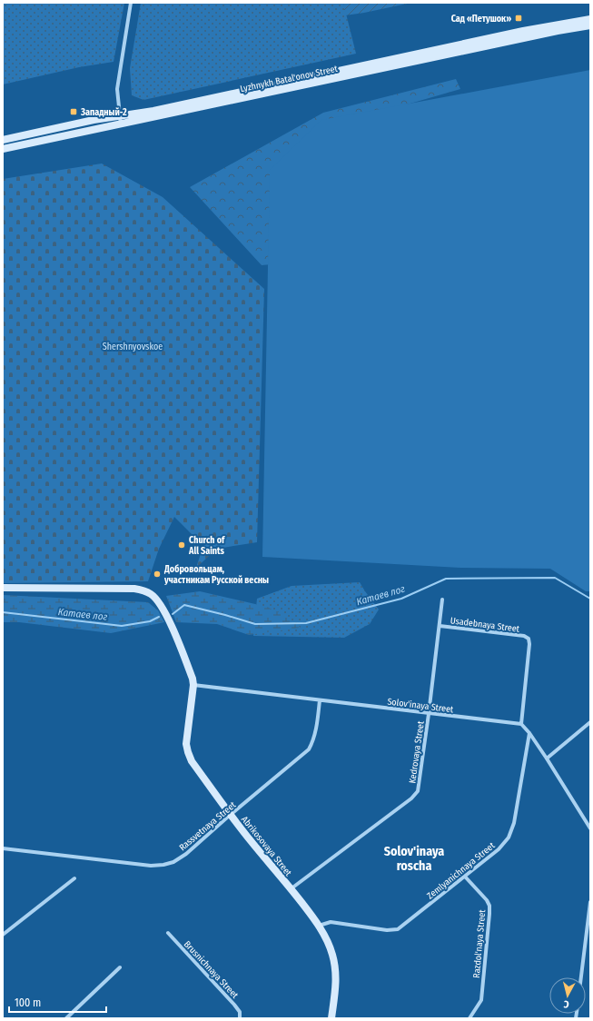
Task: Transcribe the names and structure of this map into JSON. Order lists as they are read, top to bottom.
{
  "streets": {
    "main road": ["Lyzhnykh Batal'onov Street", "Abrikosovaya Street"],
    "street": [
      "Usadebnaya Street",
      "Solov'inaya Street",
      "Kedrovaya Street",
      "Rassvetnaya Street",
      "Zemlyanichnaya Street",
      "Razdol'naya Street",
      "Brusnichnaya Street"
    ]
  },
  "crossings": [
    ["Usadebnaya Street", "Solov'inaya Street"],
    ["Usadebnaya Street", "Kedrovaya Street"],
    ["Solov'inaya Street", "Kedrovaya Street"],
    ["Solov'inaya Street", "Rassvetnaya Street"],
    ["Solov'inaya Street", "Abrikosovaya Street"],
    ["Kedrovaya Street", "Abrikosovaya Street"],
    ["Rassvetnaya Street", "Abrikosovaya Street"],
    ["Abrikosovaya Street", "Zemlyanichnaya Street"],
    ["Zemlyanichnaya Street", "Razdol'naya Street"]
  ],
  "districts": ["Solov'inaya roscha"],
  "water": ["Катаев лог"],
  "parks": ["Shershnyovskoe"],
  "places": {
    "transit": ["Сад «Петушок»", "Западный-2"],
    "other": ["Church of All Saints", "Добровольцам, участникам Русской весны"]
  },
  "scale_bar": "100 m",
  "north": "bottom"
}
